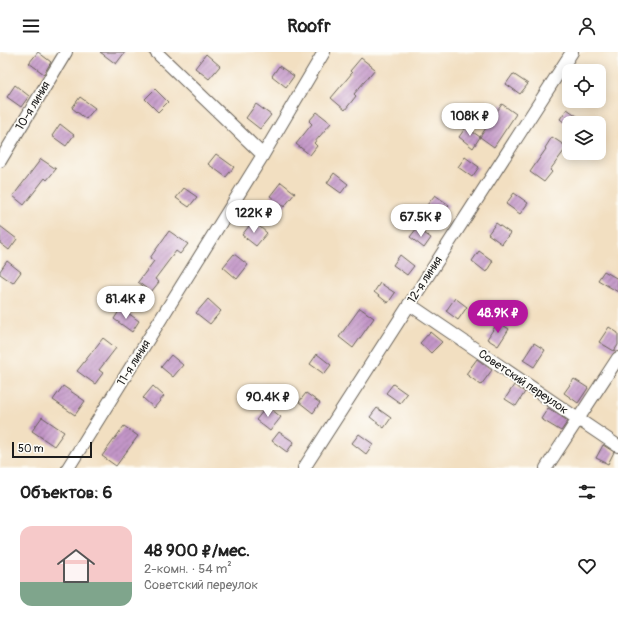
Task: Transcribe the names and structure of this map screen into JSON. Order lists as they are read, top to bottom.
{
  "streets": {
    "street": [
      "10-я линия",
      "12-я линия",
      "11-я линия",
      "Советский переулок"
    ]
  },
  "crossings": [
    ["12-я линия", "Советский переулок"]
  ],
  "scale_bar": "50 m",
  "page": {
    "header": "Roofr",
    "price": [
      "108K ₽",
      "122K ₽",
      "67.5K ₽",
      "81.4K ₽",
      "48.9K ₽",
      "90.4K ₽"
    ],
    "scale": "50 m",
    "heading": "Объектов: 6",
    "list": [
      {
        "name": "48 900 ₽/мес.",
        "note": "2-комн. · 54 m² · Советский переулок"
      }
    ]
  }
}
